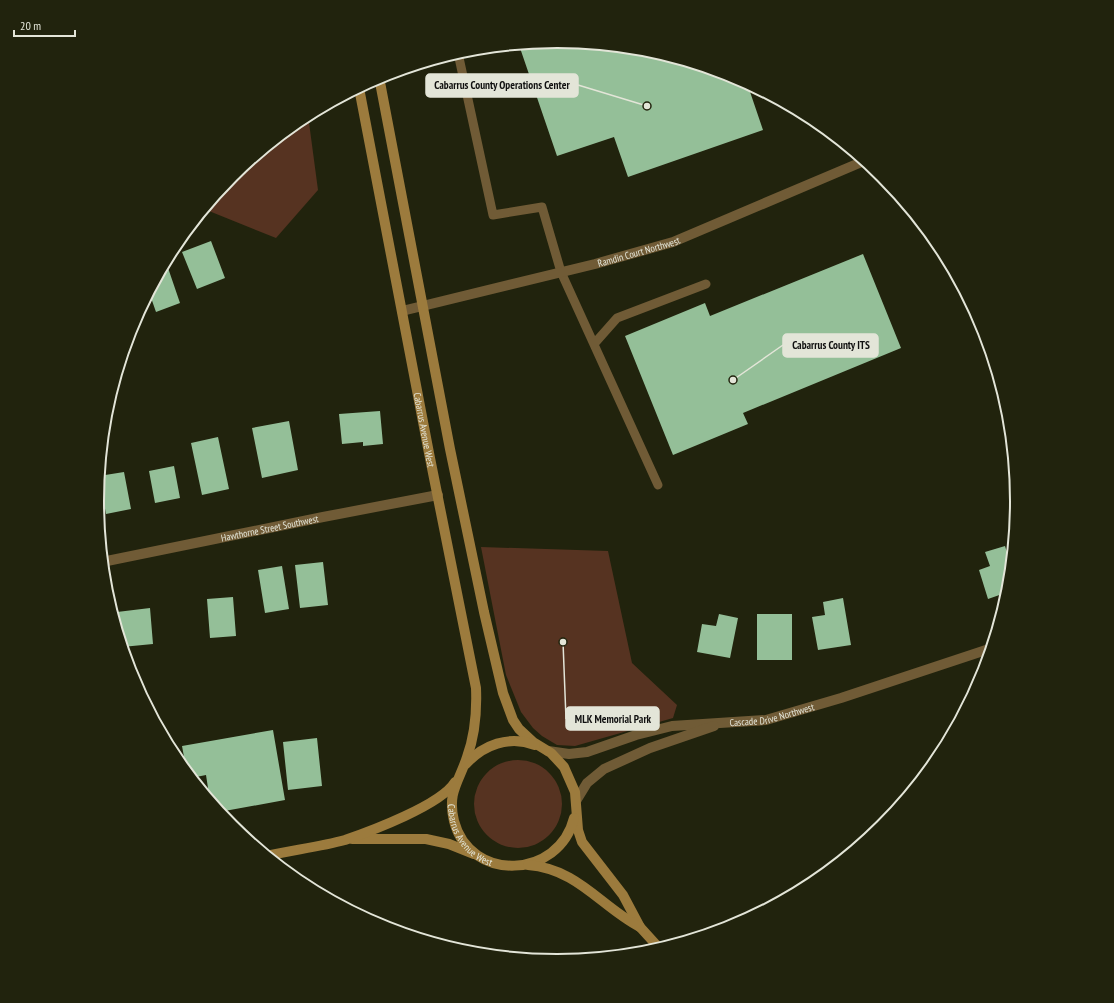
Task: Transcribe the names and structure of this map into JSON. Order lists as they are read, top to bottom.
{
  "streets": {
    "main road": ["Cabarrus Avenue West"],
    "street": ["Ramdin Court Northwest", "Hawthorne Street Southwest", "Cascade Drive Northwest"]
  },
  "crossings": [
    ["Ramdin Court Northwest", "Cabarrus Avenue West"],
    ["Cabarrus Avenue West", "Hawthorne Street Southwest"],
    ["Cabarrus Avenue West", "Cascade Drive Northwest"]
  ],
  "places": ["Cabarrus County Operations Center", "Cabarrus County ITS", "MLK Memorial Park"],
  "scale_bar": "20 m"
}
